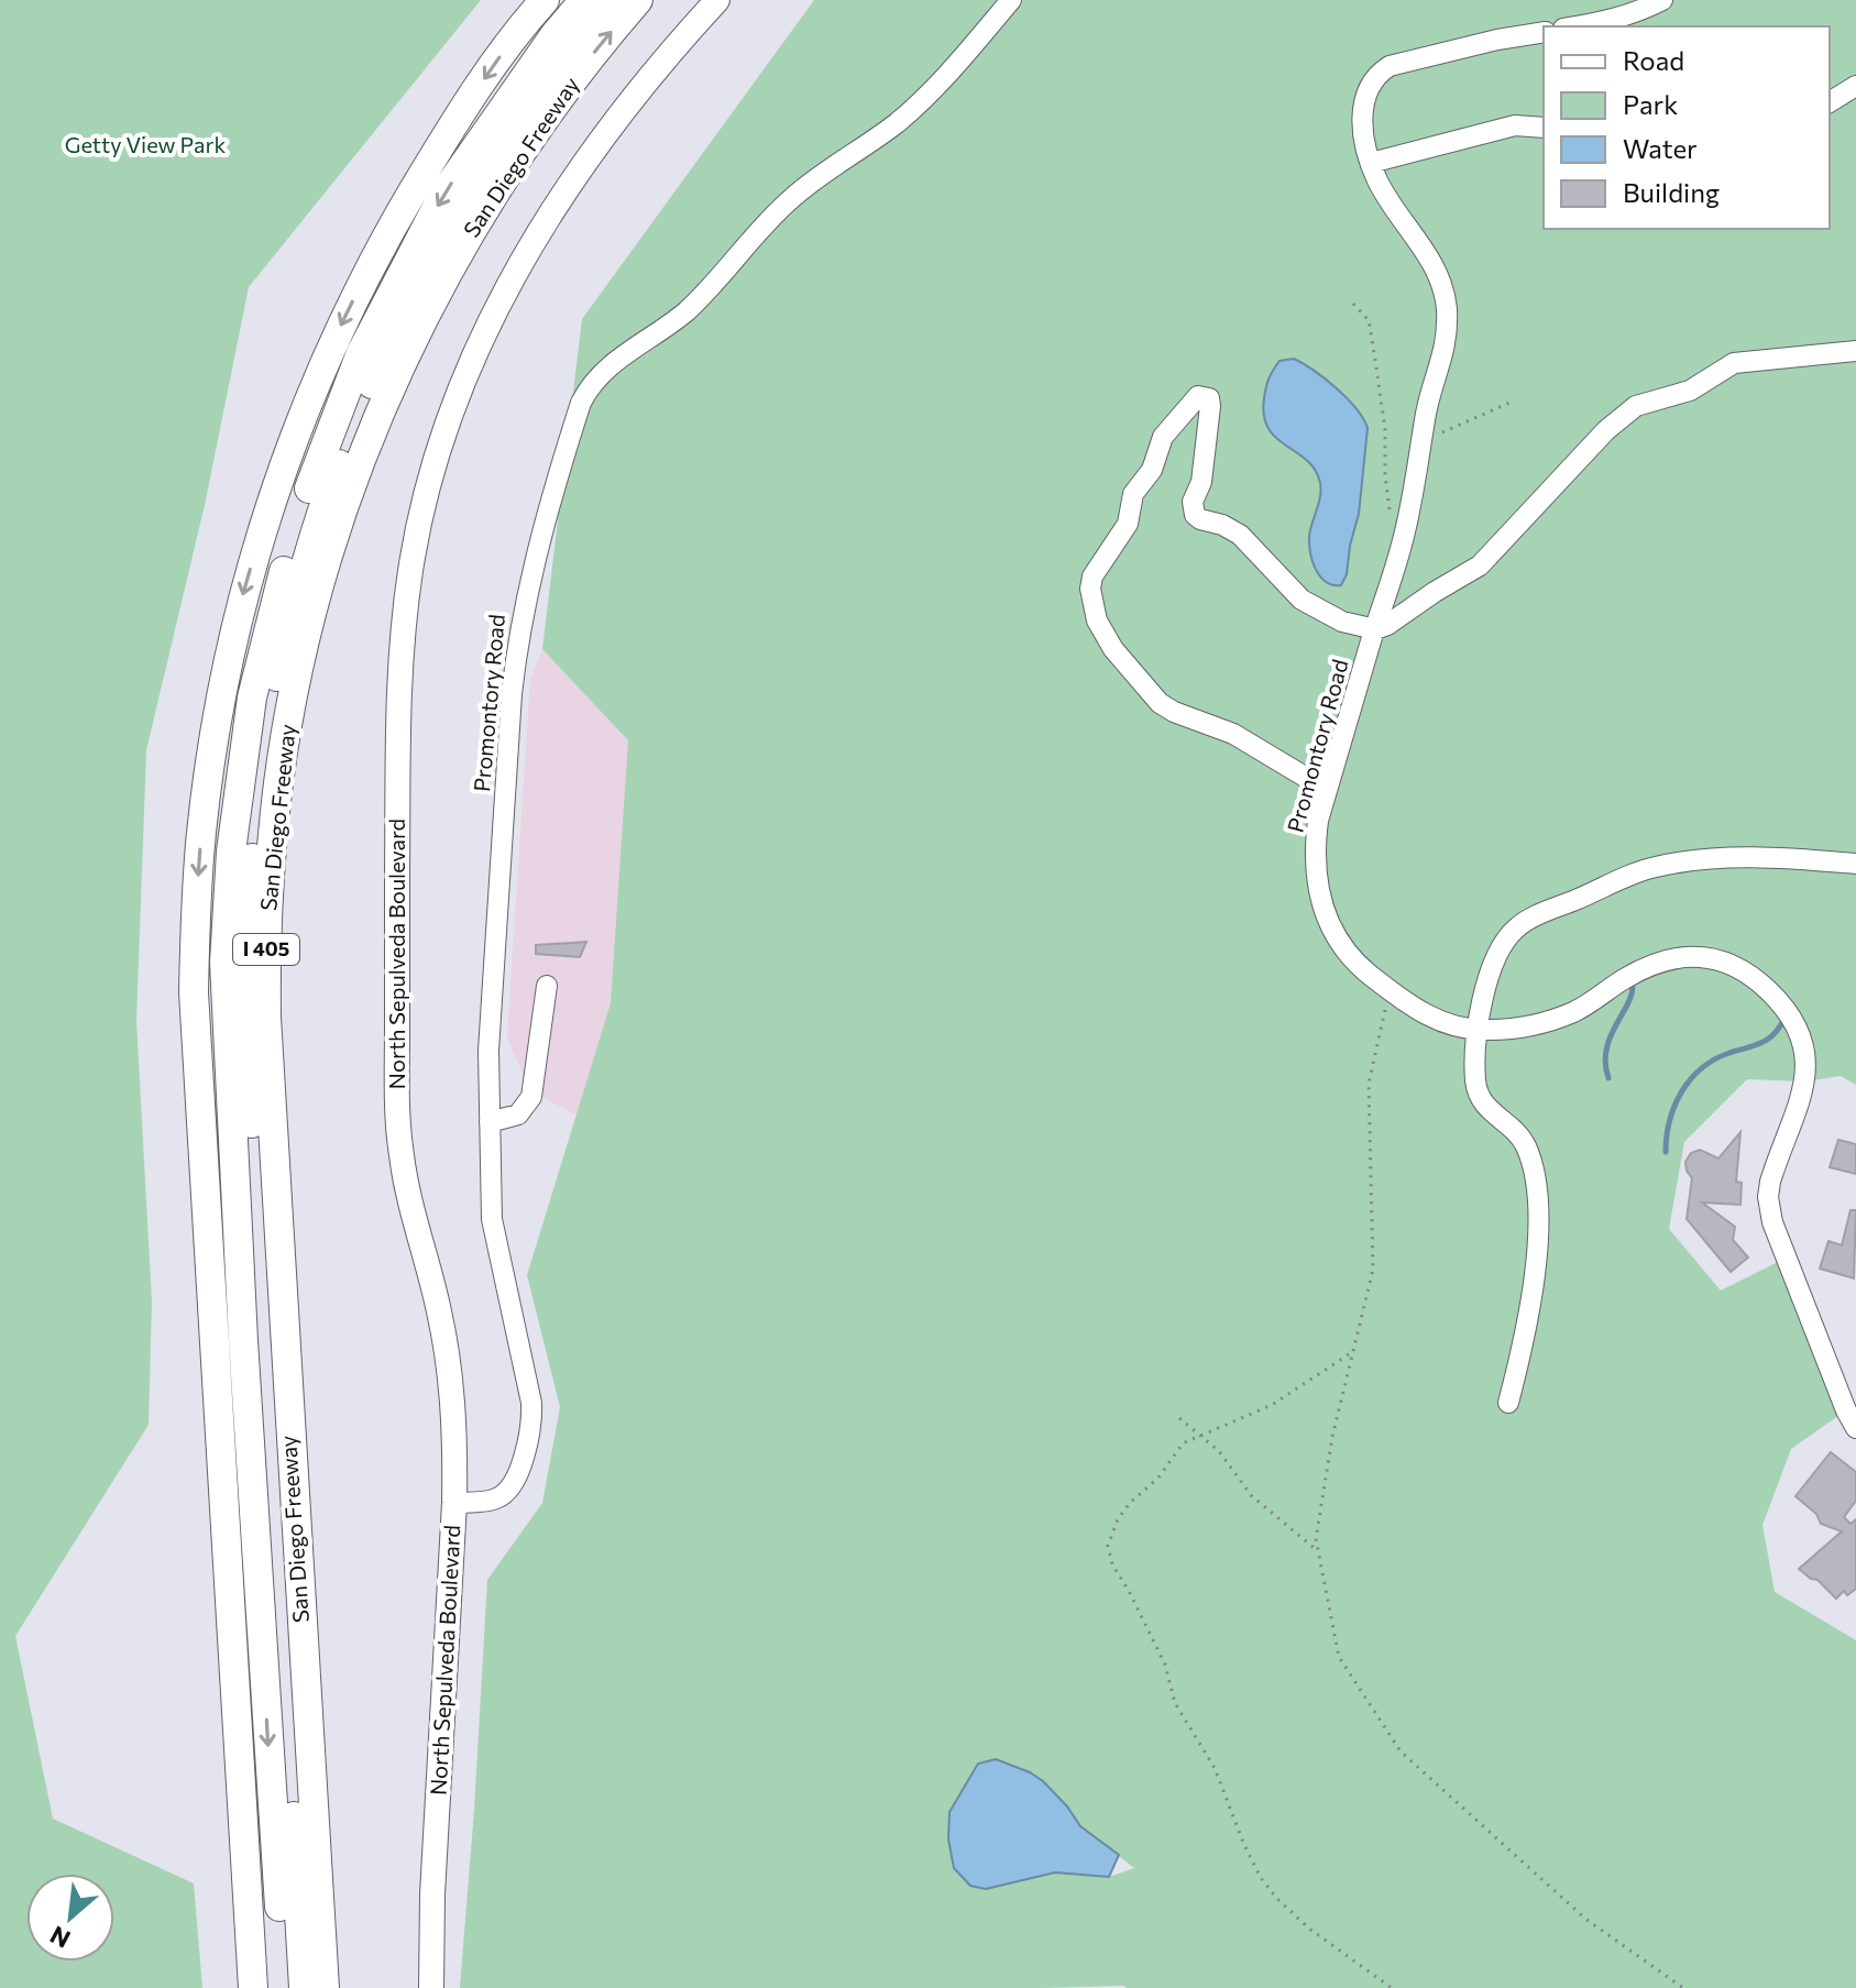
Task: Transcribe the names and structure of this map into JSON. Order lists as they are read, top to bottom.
{
  "streets": {
    "highway": ["San Diego Freeway", "I 405"],
    "main road": ["North Sepulveda Boulevard"],
    "street": ["Promontory Road"]
  },
  "crossings": [
    ["Promontory Road", "North Sepulveda Boulevard"]
  ],
  "parks": ["Getty View Park"],
  "legend": [
    "Road",
    "Park",
    "Water",
    "Building"
  ],
  "north": "bottom left"
}
